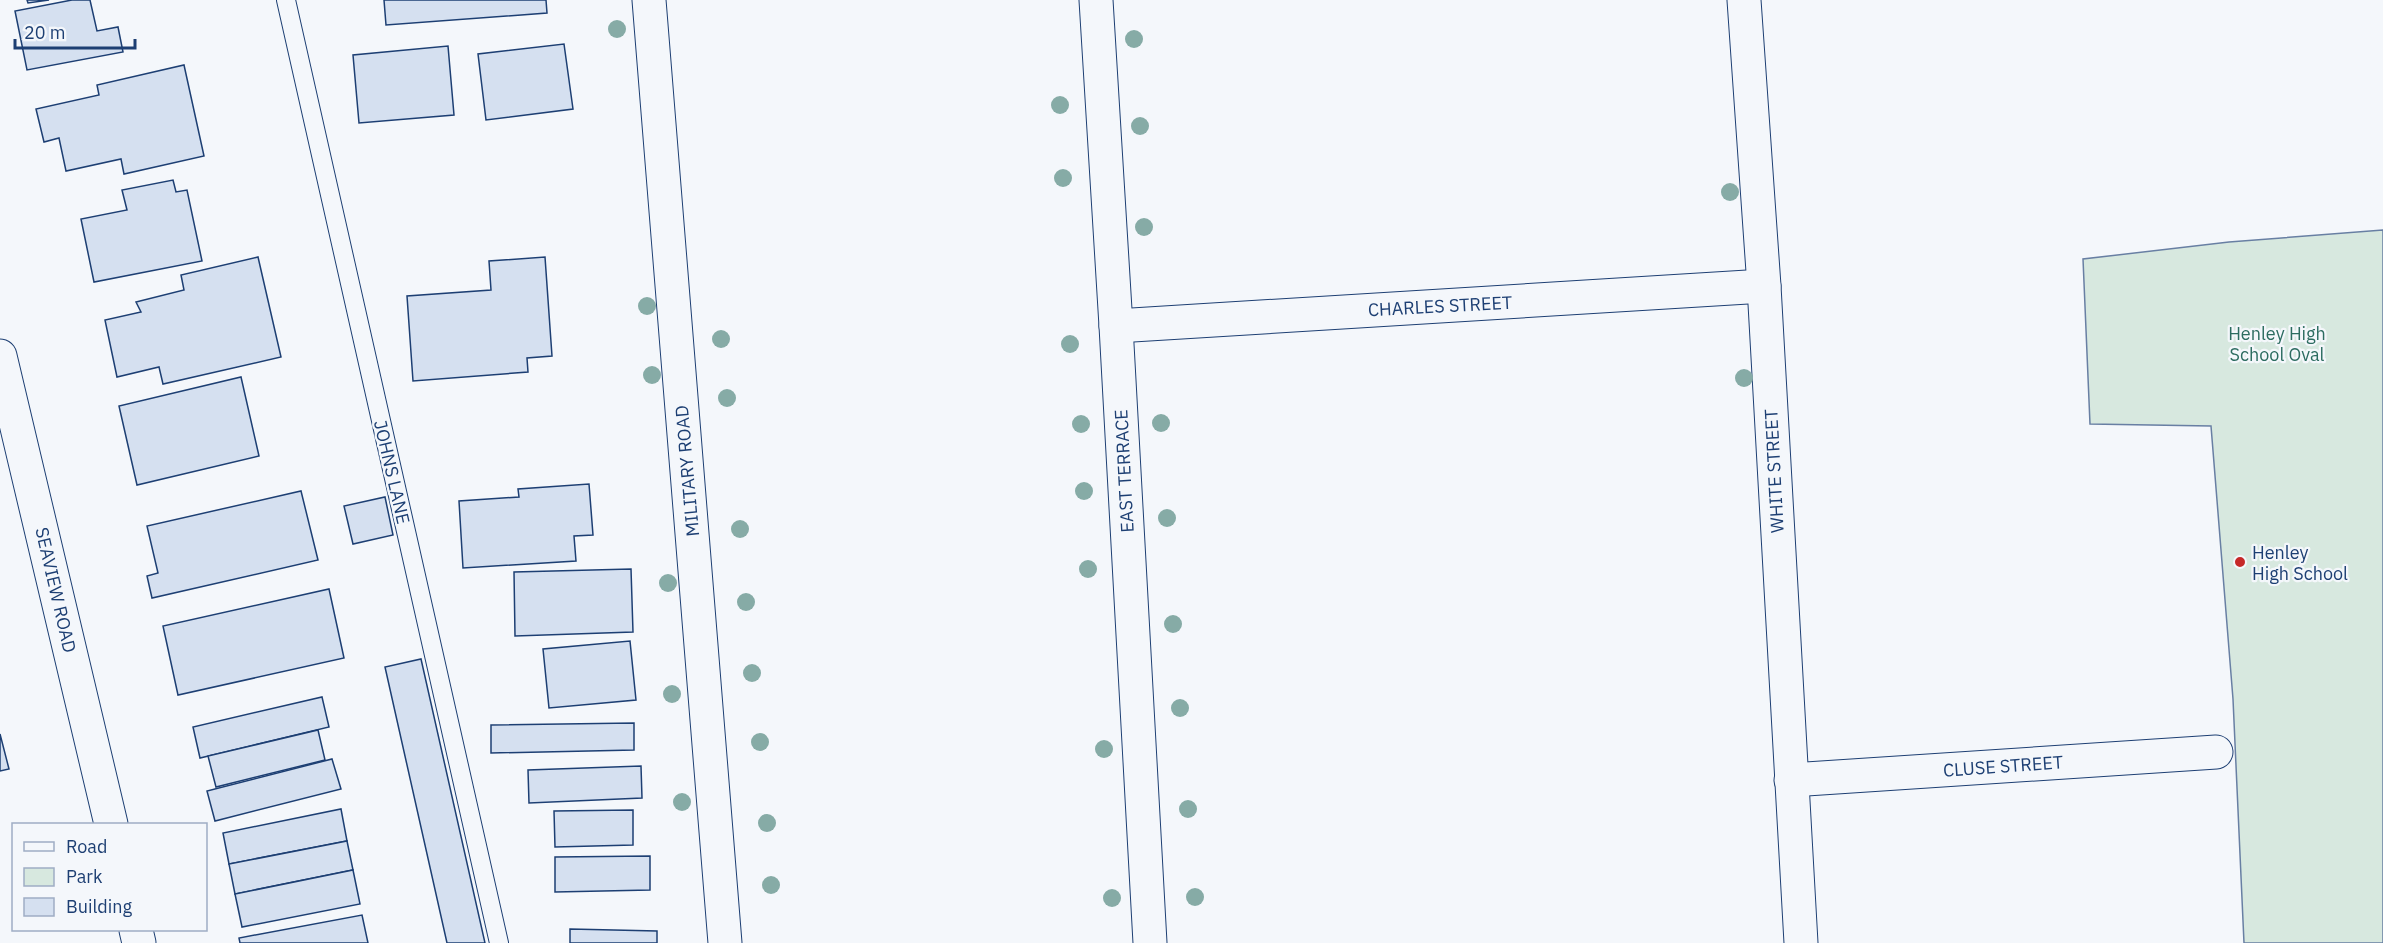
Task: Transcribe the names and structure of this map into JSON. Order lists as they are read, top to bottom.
{
  "streets": {
    "street": [
      "CHARLES STREET",
      "MILITARY ROAD",
      "EAST TERRACE",
      "WHITE STREET",
      "SEAVIEW ROAD",
      "CLUSE STREET"
    ],
    "lane": ["JOHNS LANE"]
  },
  "crossings": [
    ["CHARLES STREET", "EAST TERRACE"],
    ["CHARLES STREET", "WHITE STREET"],
    ["WHITE STREET", "CLUSE STREET"]
  ],
  "parks": ["Henley High School Oval"],
  "places": ["Henley High School"],
  "legend": ["Road", "Park", "Building"],
  "scale_bar": "20 m"
}
